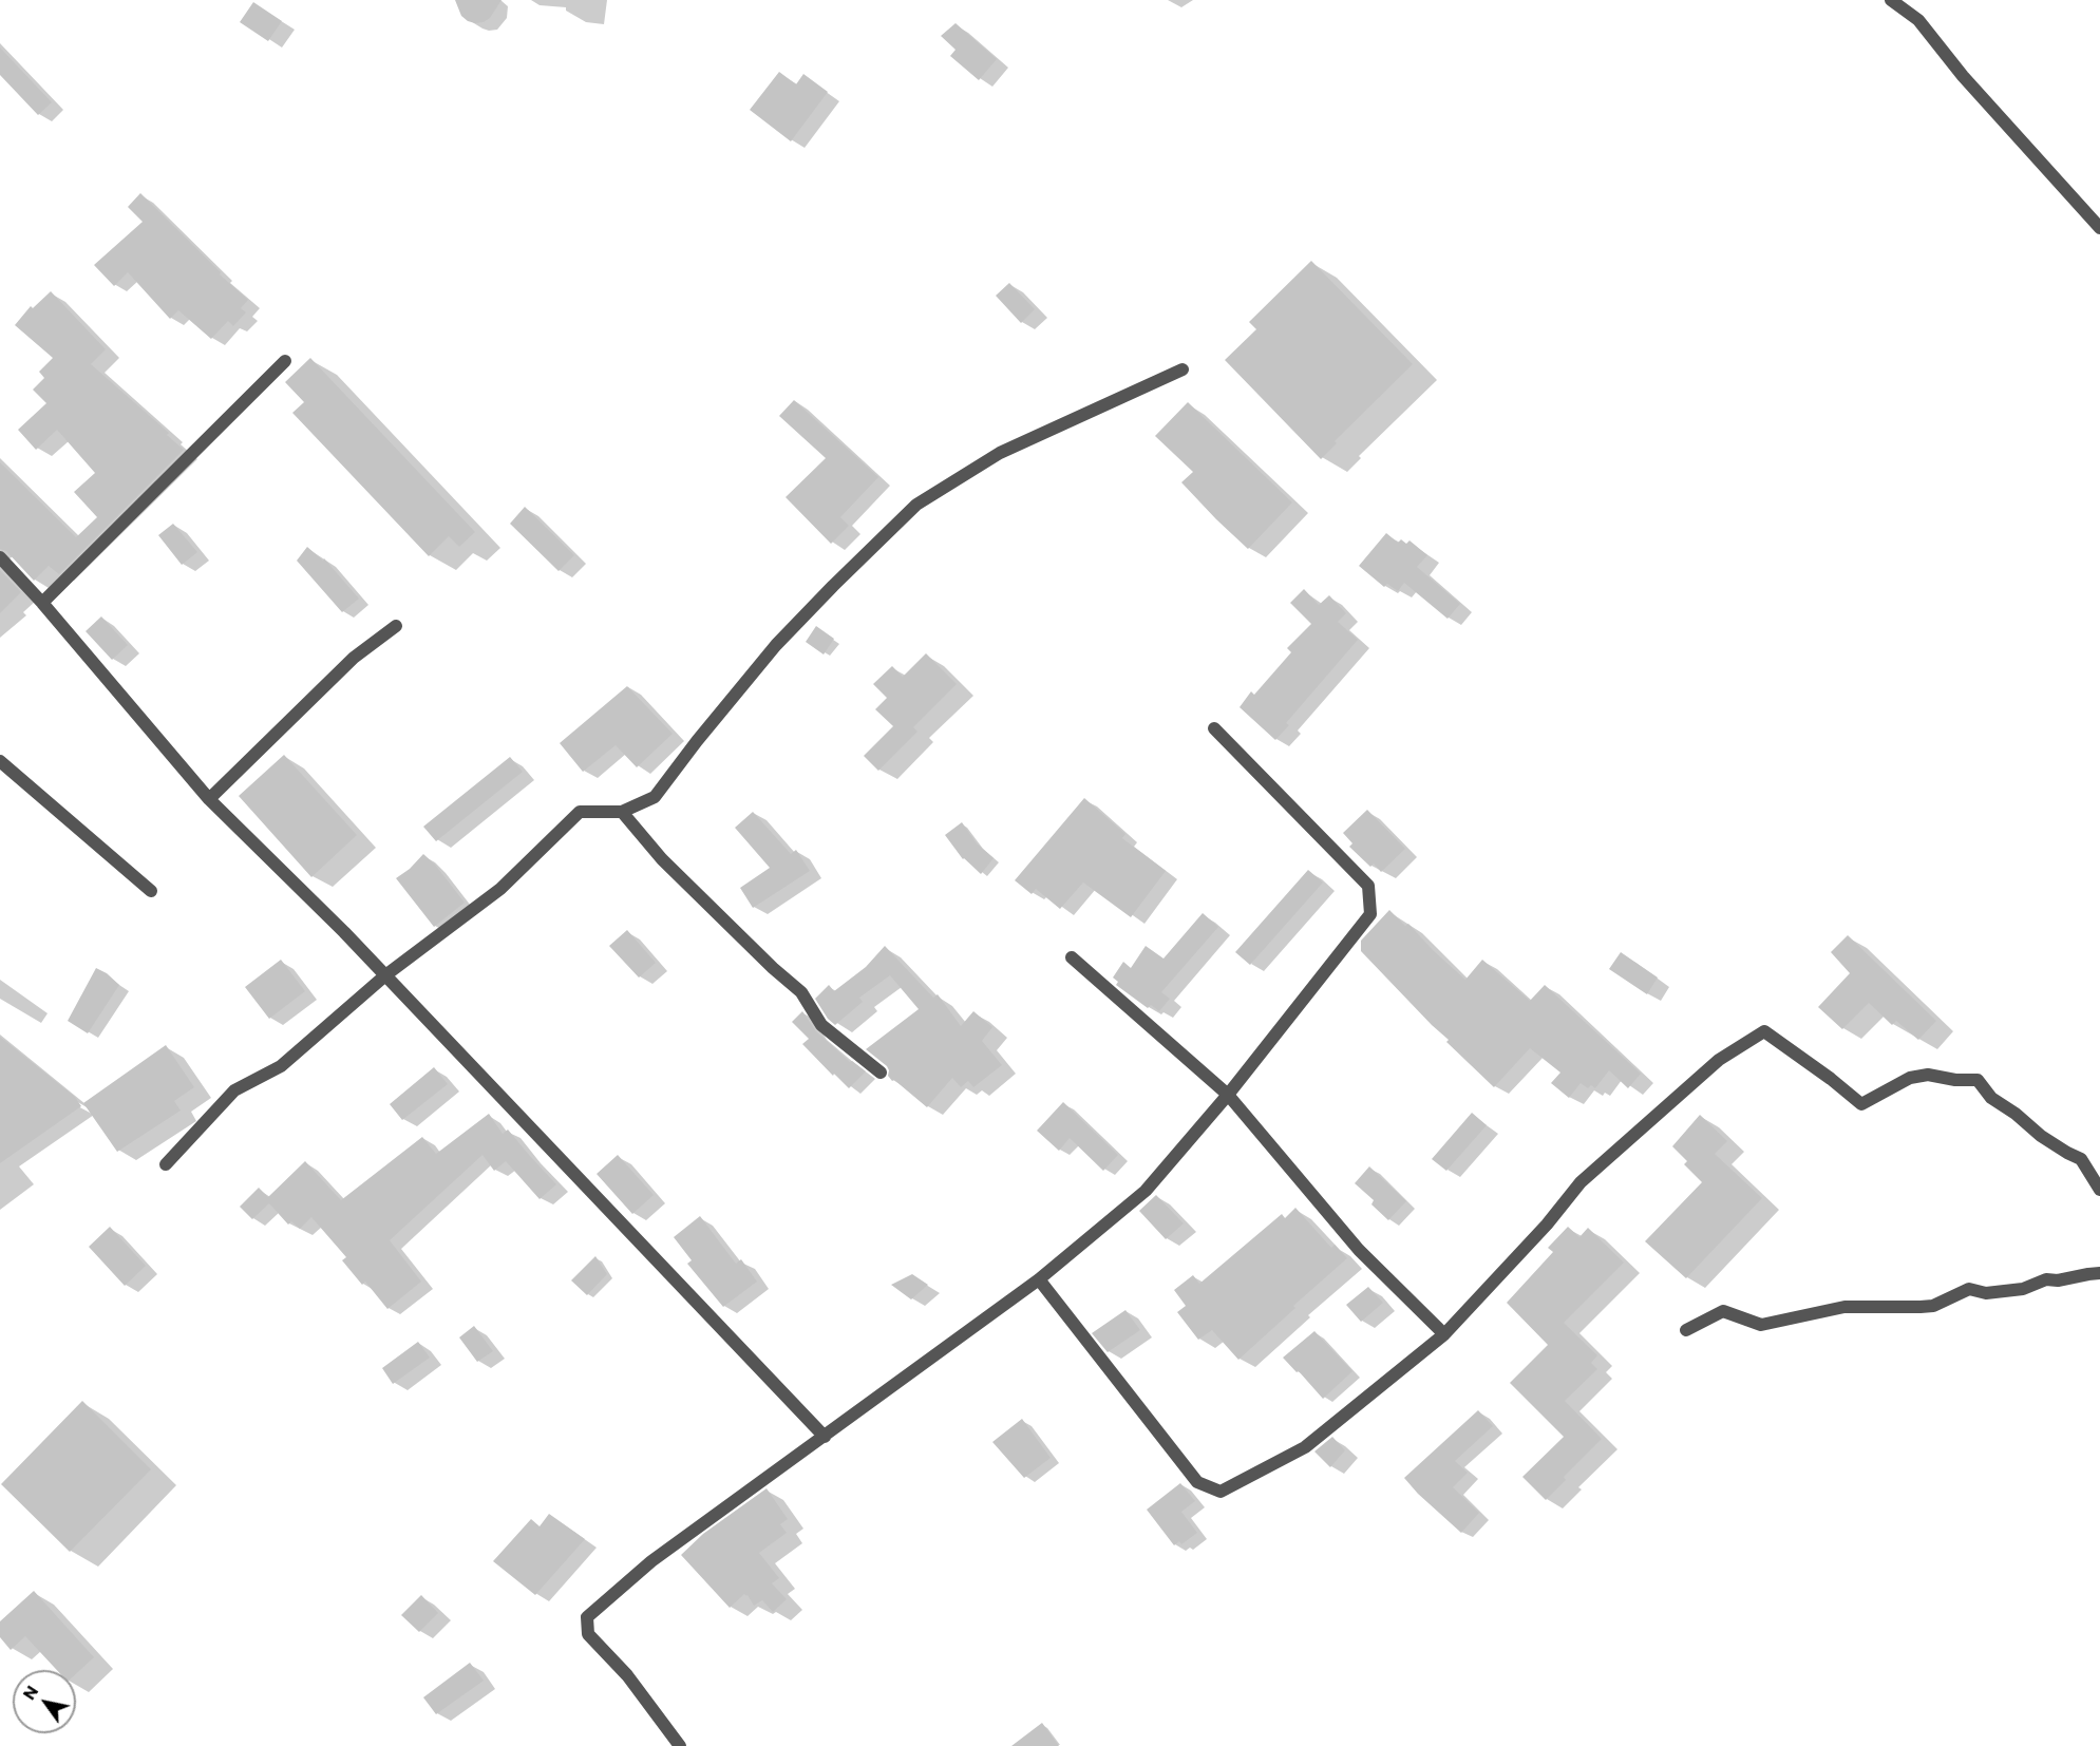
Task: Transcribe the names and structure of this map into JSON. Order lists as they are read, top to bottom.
{
  "north": "top left"
}
